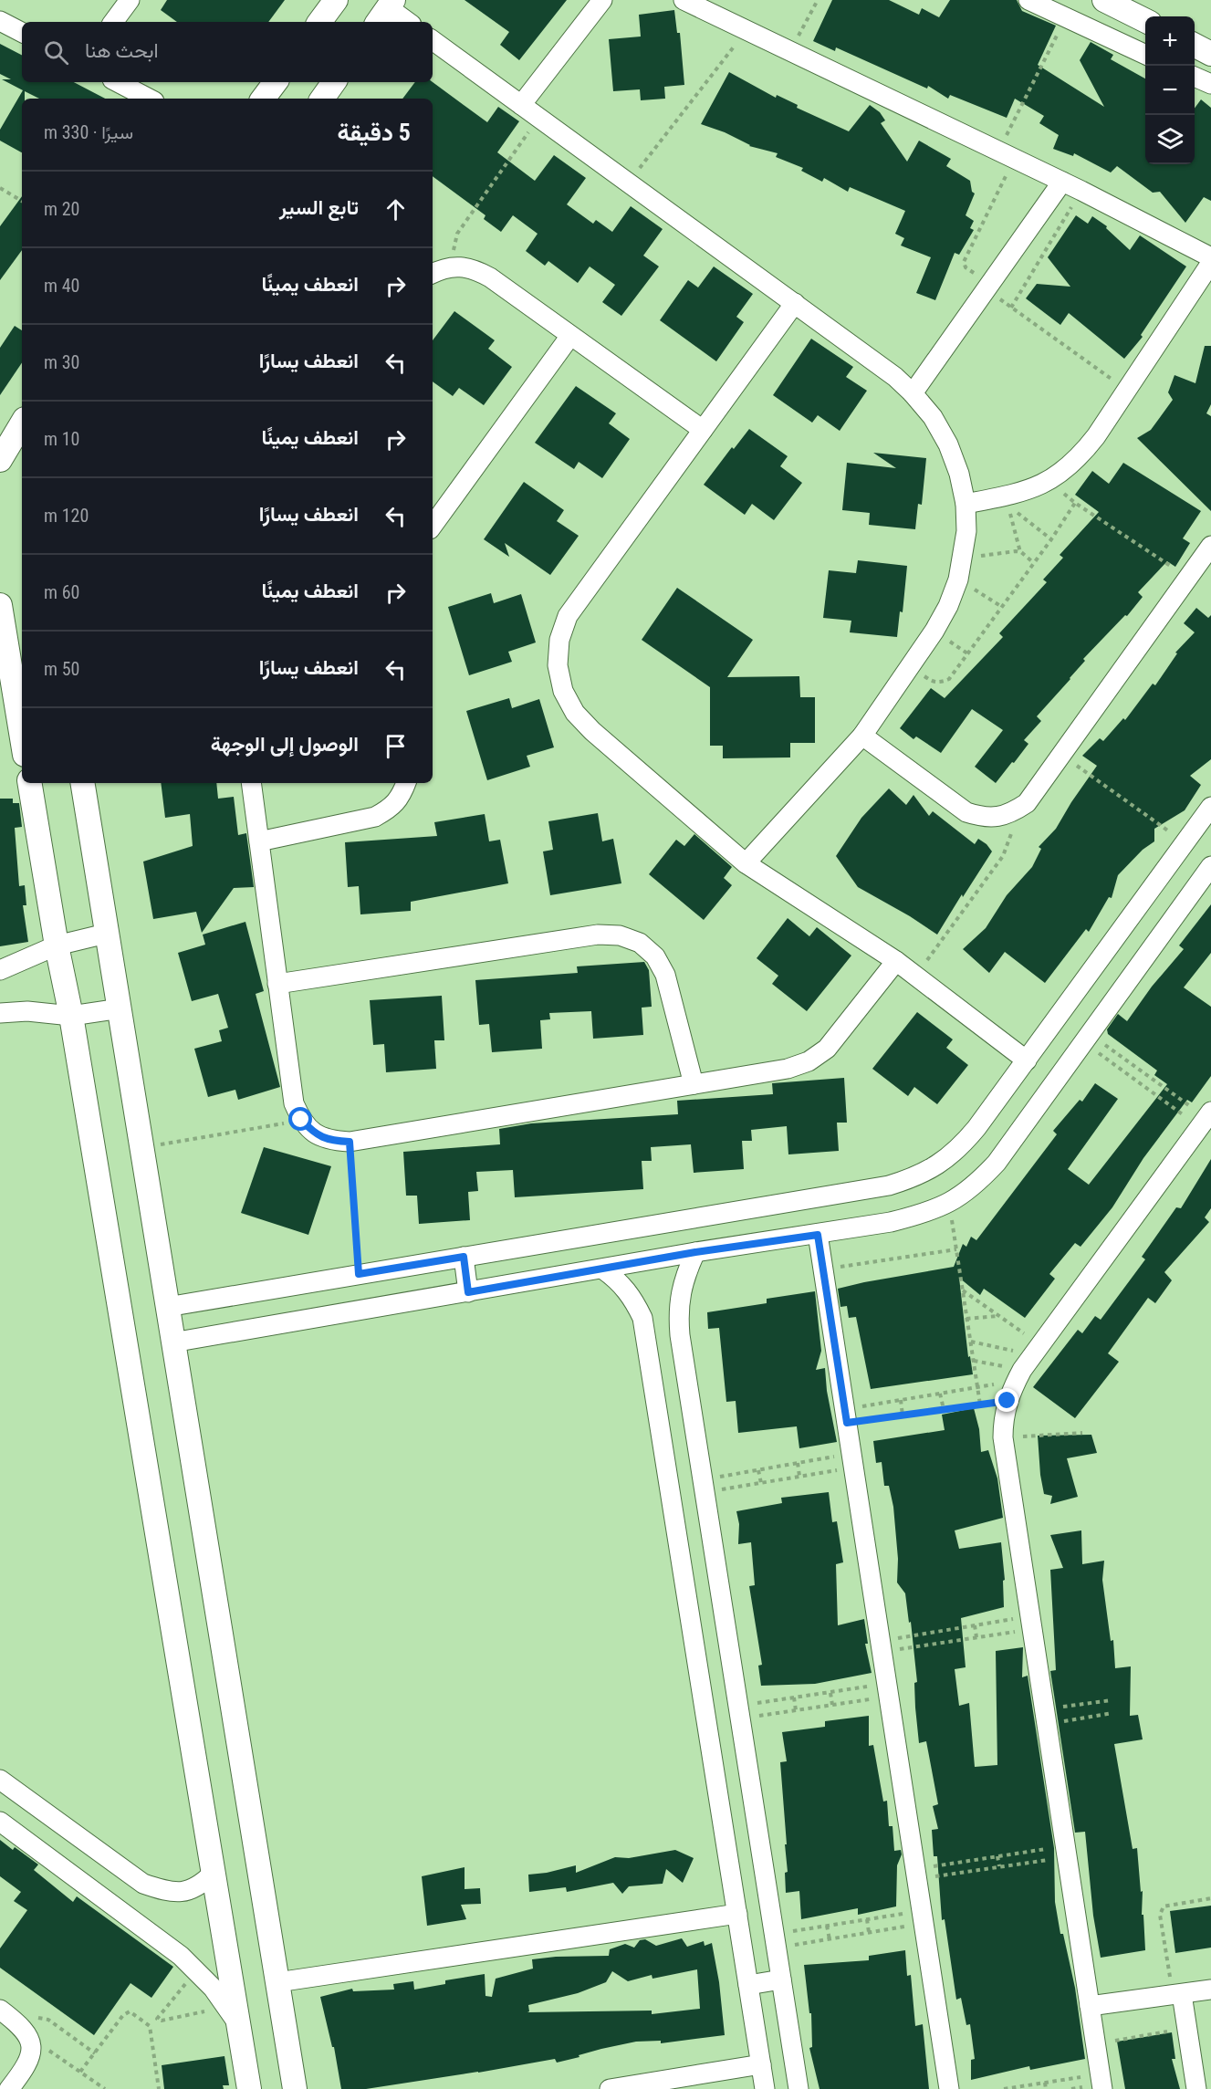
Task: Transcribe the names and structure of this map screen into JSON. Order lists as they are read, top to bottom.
{
  "page": {
    "map_buttons": ["+", "−"],
    "search": "ابحث هنا",
    "heading": ["5 دقيقة", "سيرًا · 330 m"],
    "list": [
      ["تابع السير", "20 m"],
      ["انعطف يمينًا", "40 m"],
      ["انعطف يسارًا", "30 m"],
      ["انعطف يمينًا", "10 m"],
      ["انعطف يسارًا", "120 m"],
      ["انعطف يمينًا", "60 m"],
      ["انعطف يسارًا", "50 m"],
      "الوصول إلى الوجهة"
    ]
  }
}
